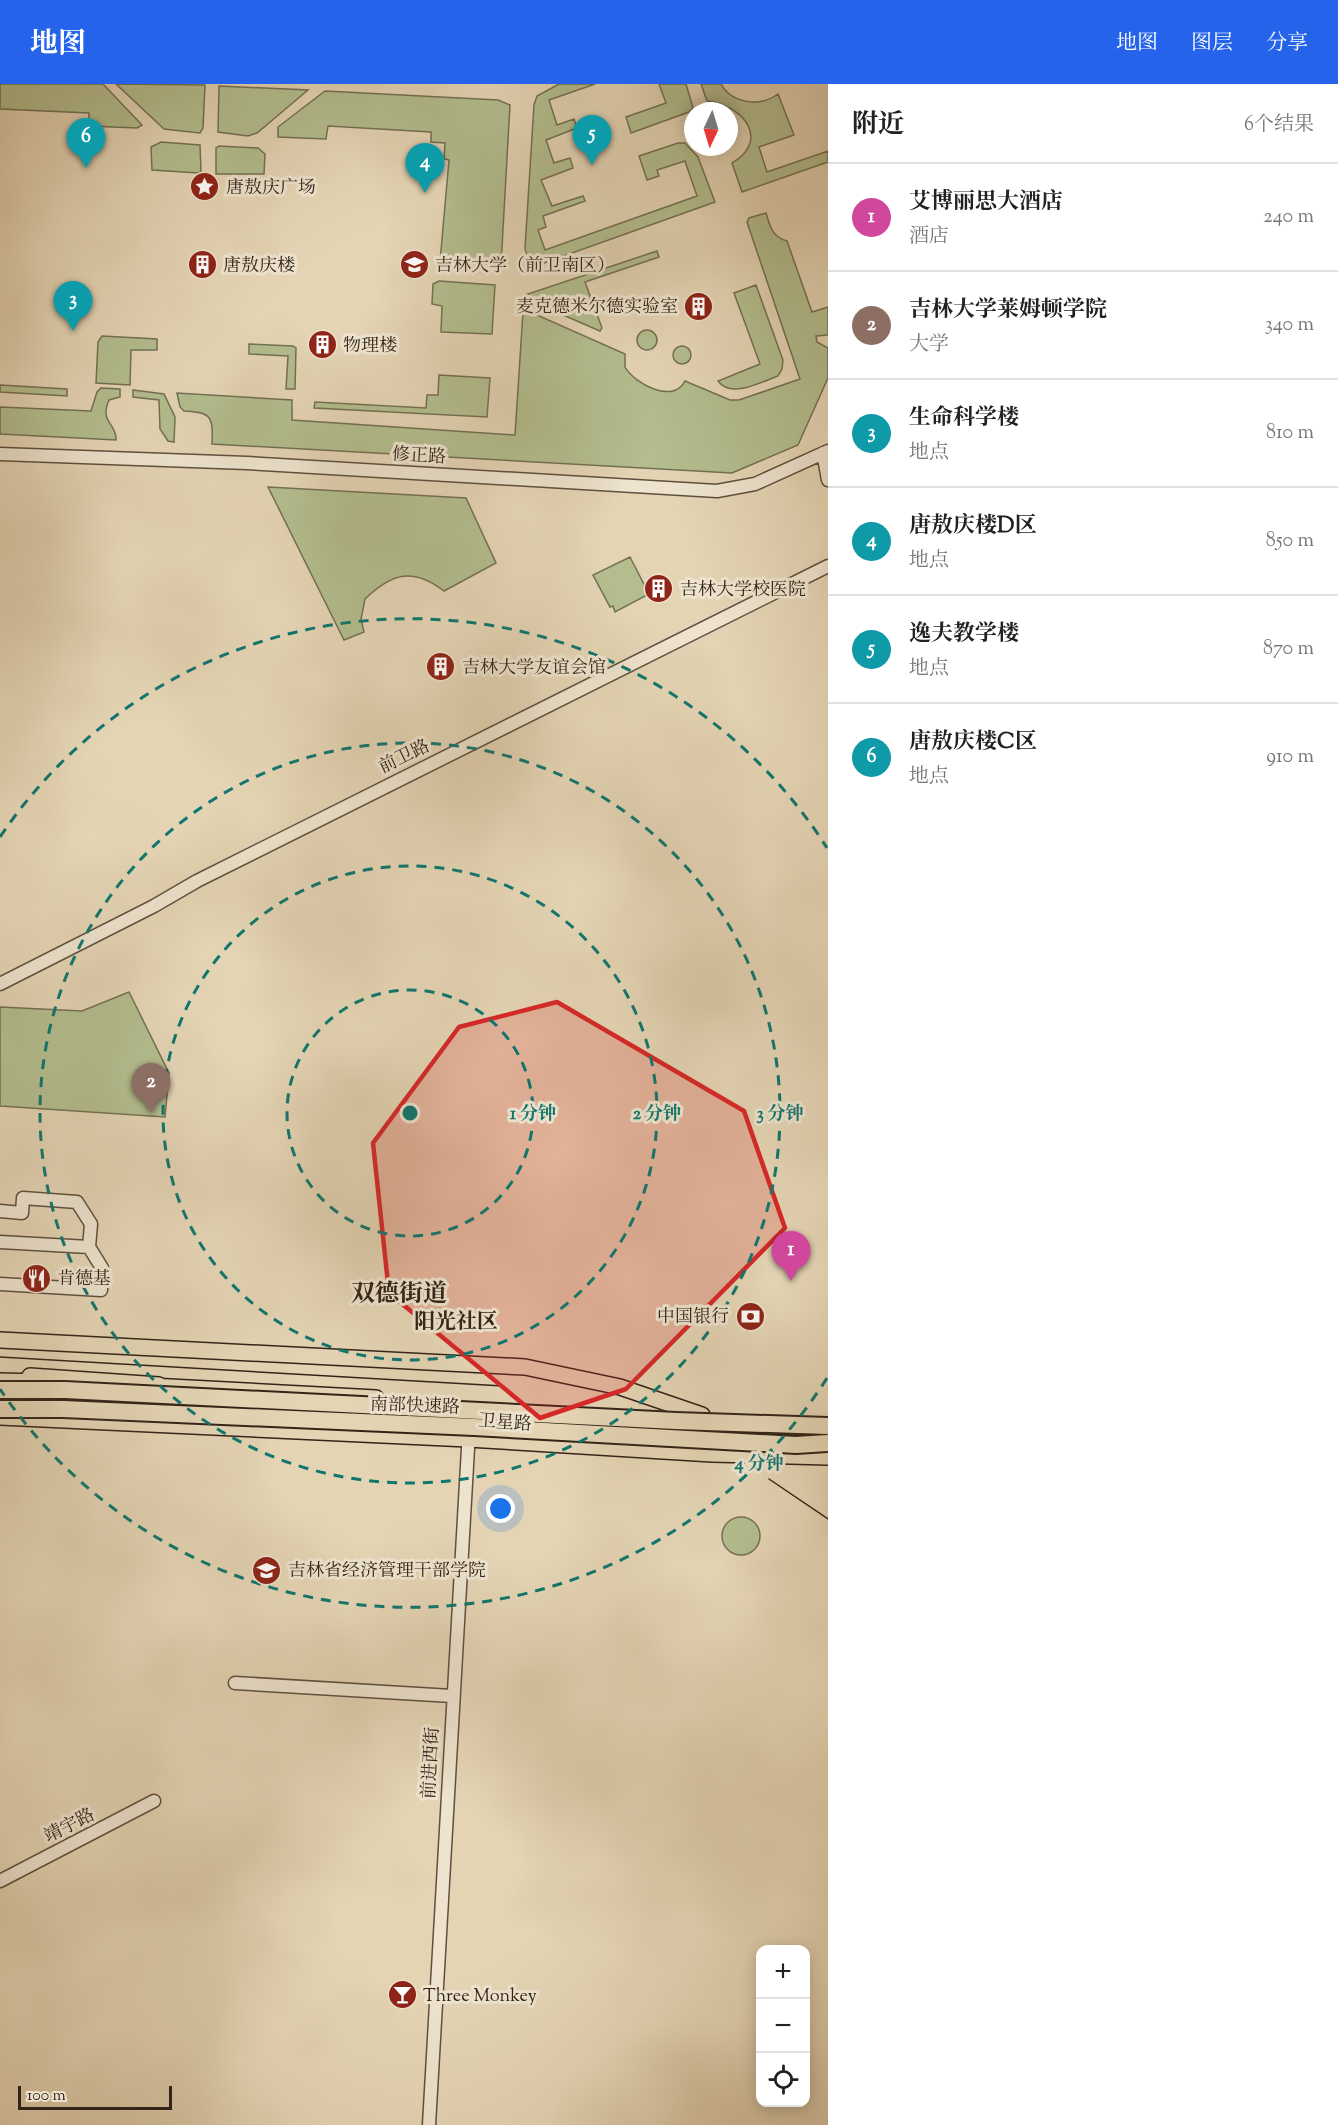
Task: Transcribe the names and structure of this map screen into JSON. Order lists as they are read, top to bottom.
{
  "streets": {
    "highway": ["南部快速路"],
    "main road": ["卫星路"],
    "street": [
      "修正路",
      "前卫路",
      "前进西街",
      "靖宇路"
    ]
  },
  "crossings": [
    ["卫星路", "前进西街"]
  ],
  "districts": ["双德街道", "阳光社区"],
  "places": {
    "place": ["唐敖庆广场"],
    "building": [
      "唐敖庆楼",
      "麦克德米尔德实验室",
      "物理楼",
      "吉林大学校医院",
      "吉林大学友谊会馆"
    ],
    "school or university": ["吉林大学（前卫南区）", "吉林省经济管理干部学院"],
    "restaurant": ["肯德基"],
    "bank": ["中国银行"],
    "bar": ["Three Monkey"]
  },
  "scale_bar": "100 m",
  "north": "bottom",
  "page": {
    "header": "地图",
    "nav": ["地图", "图层", "分享"],
    "heading": ["附近", "6个结果"],
    "pins": [
      "5",
      "6",
      "4",
      "3",
      "2",
      "1"
    ],
    "list": [
      {
        "mark": "1",
        "name": "艾博丽思大酒店",
        "note": "酒店",
        "value": "240 m"
      },
      {
        "mark": "2",
        "name": "吉林大学莱姆顿学院",
        "note": "大学",
        "value": "340 m"
      },
      {
        "mark": "3",
        "name": "生命科学楼",
        "note": "地点",
        "value": "810 m"
      },
      {
        "mark": "4",
        "name": "唐敖庆楼D区",
        "note": "地点",
        "value": "850 m"
      },
      {
        "mark": "5",
        "name": "逸夫教学楼",
        "note": "地点",
        "value": "870 m"
      },
      {
        "mark": "6",
        "name": "唐敖庆楼C区",
        "note": "地点",
        "value": "910 m"
      }
    ],
    "map_buttons": ["+", "−"],
    "scale": "100 m"
  },
  "rings": [
    "1 分钟",
    "2 分钟",
    "3 分钟",
    "4 分钟"
  ]
}
